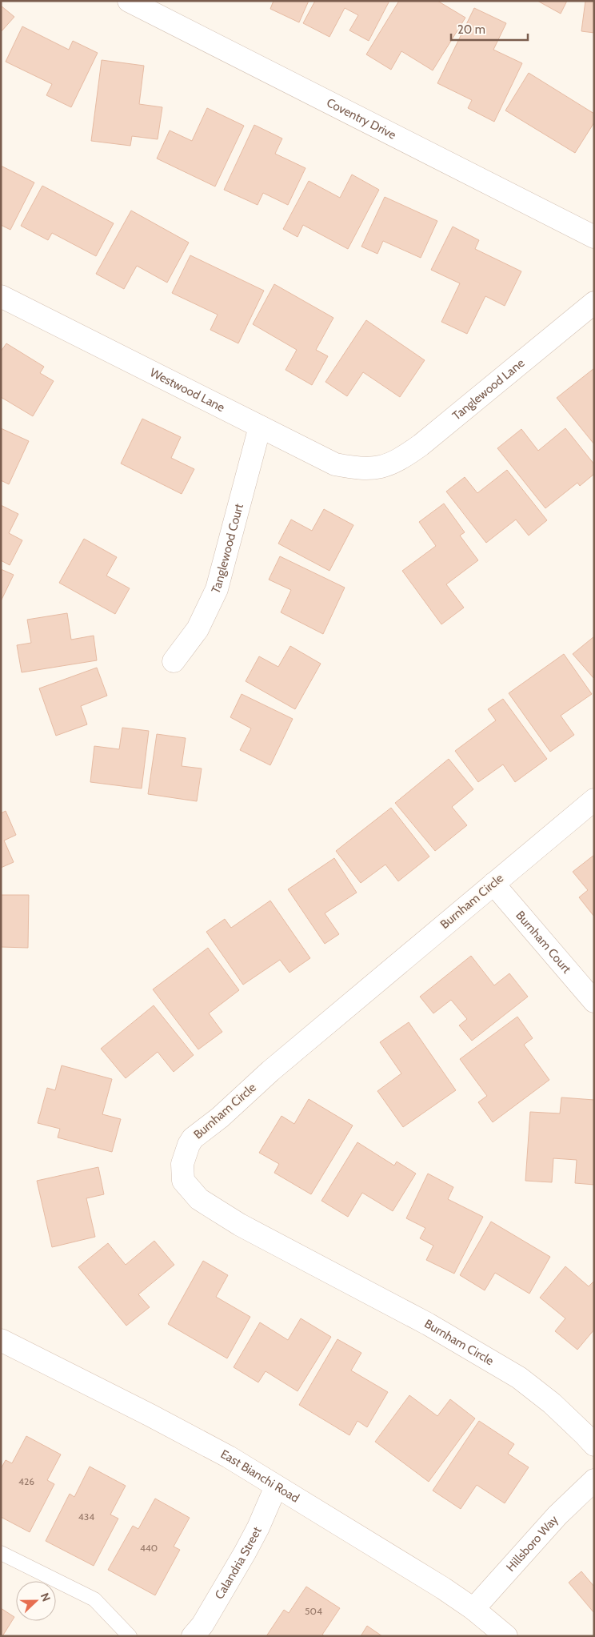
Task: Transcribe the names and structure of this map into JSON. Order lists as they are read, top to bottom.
{
  "streets": {
    "street": [
      "Coventry Drive",
      "Tanglewood Lane",
      "Westwood Lane",
      "Tanglewood Court",
      "Burnham Circle",
      "Burnham Court",
      "East Bianchi Road",
      "Hillsboro Way",
      "Calandria Street"
    ]
  },
  "crossings": [
    ["Tanglewood Lane", "Westwood Lane"],
    ["Westwood Lane", "Tanglewood Court"],
    ["Burnham Circle", "Burnham Court"],
    ["East Bianchi Road", "Hillsboro Way"],
    ["East Bianchi Road", "Calandria Street"]
  ],
  "house_numbers": [
    "426",
    "434",
    "440",
    "504"
  ],
  "scale_bar": "20 m",
  "north": "right"
}
